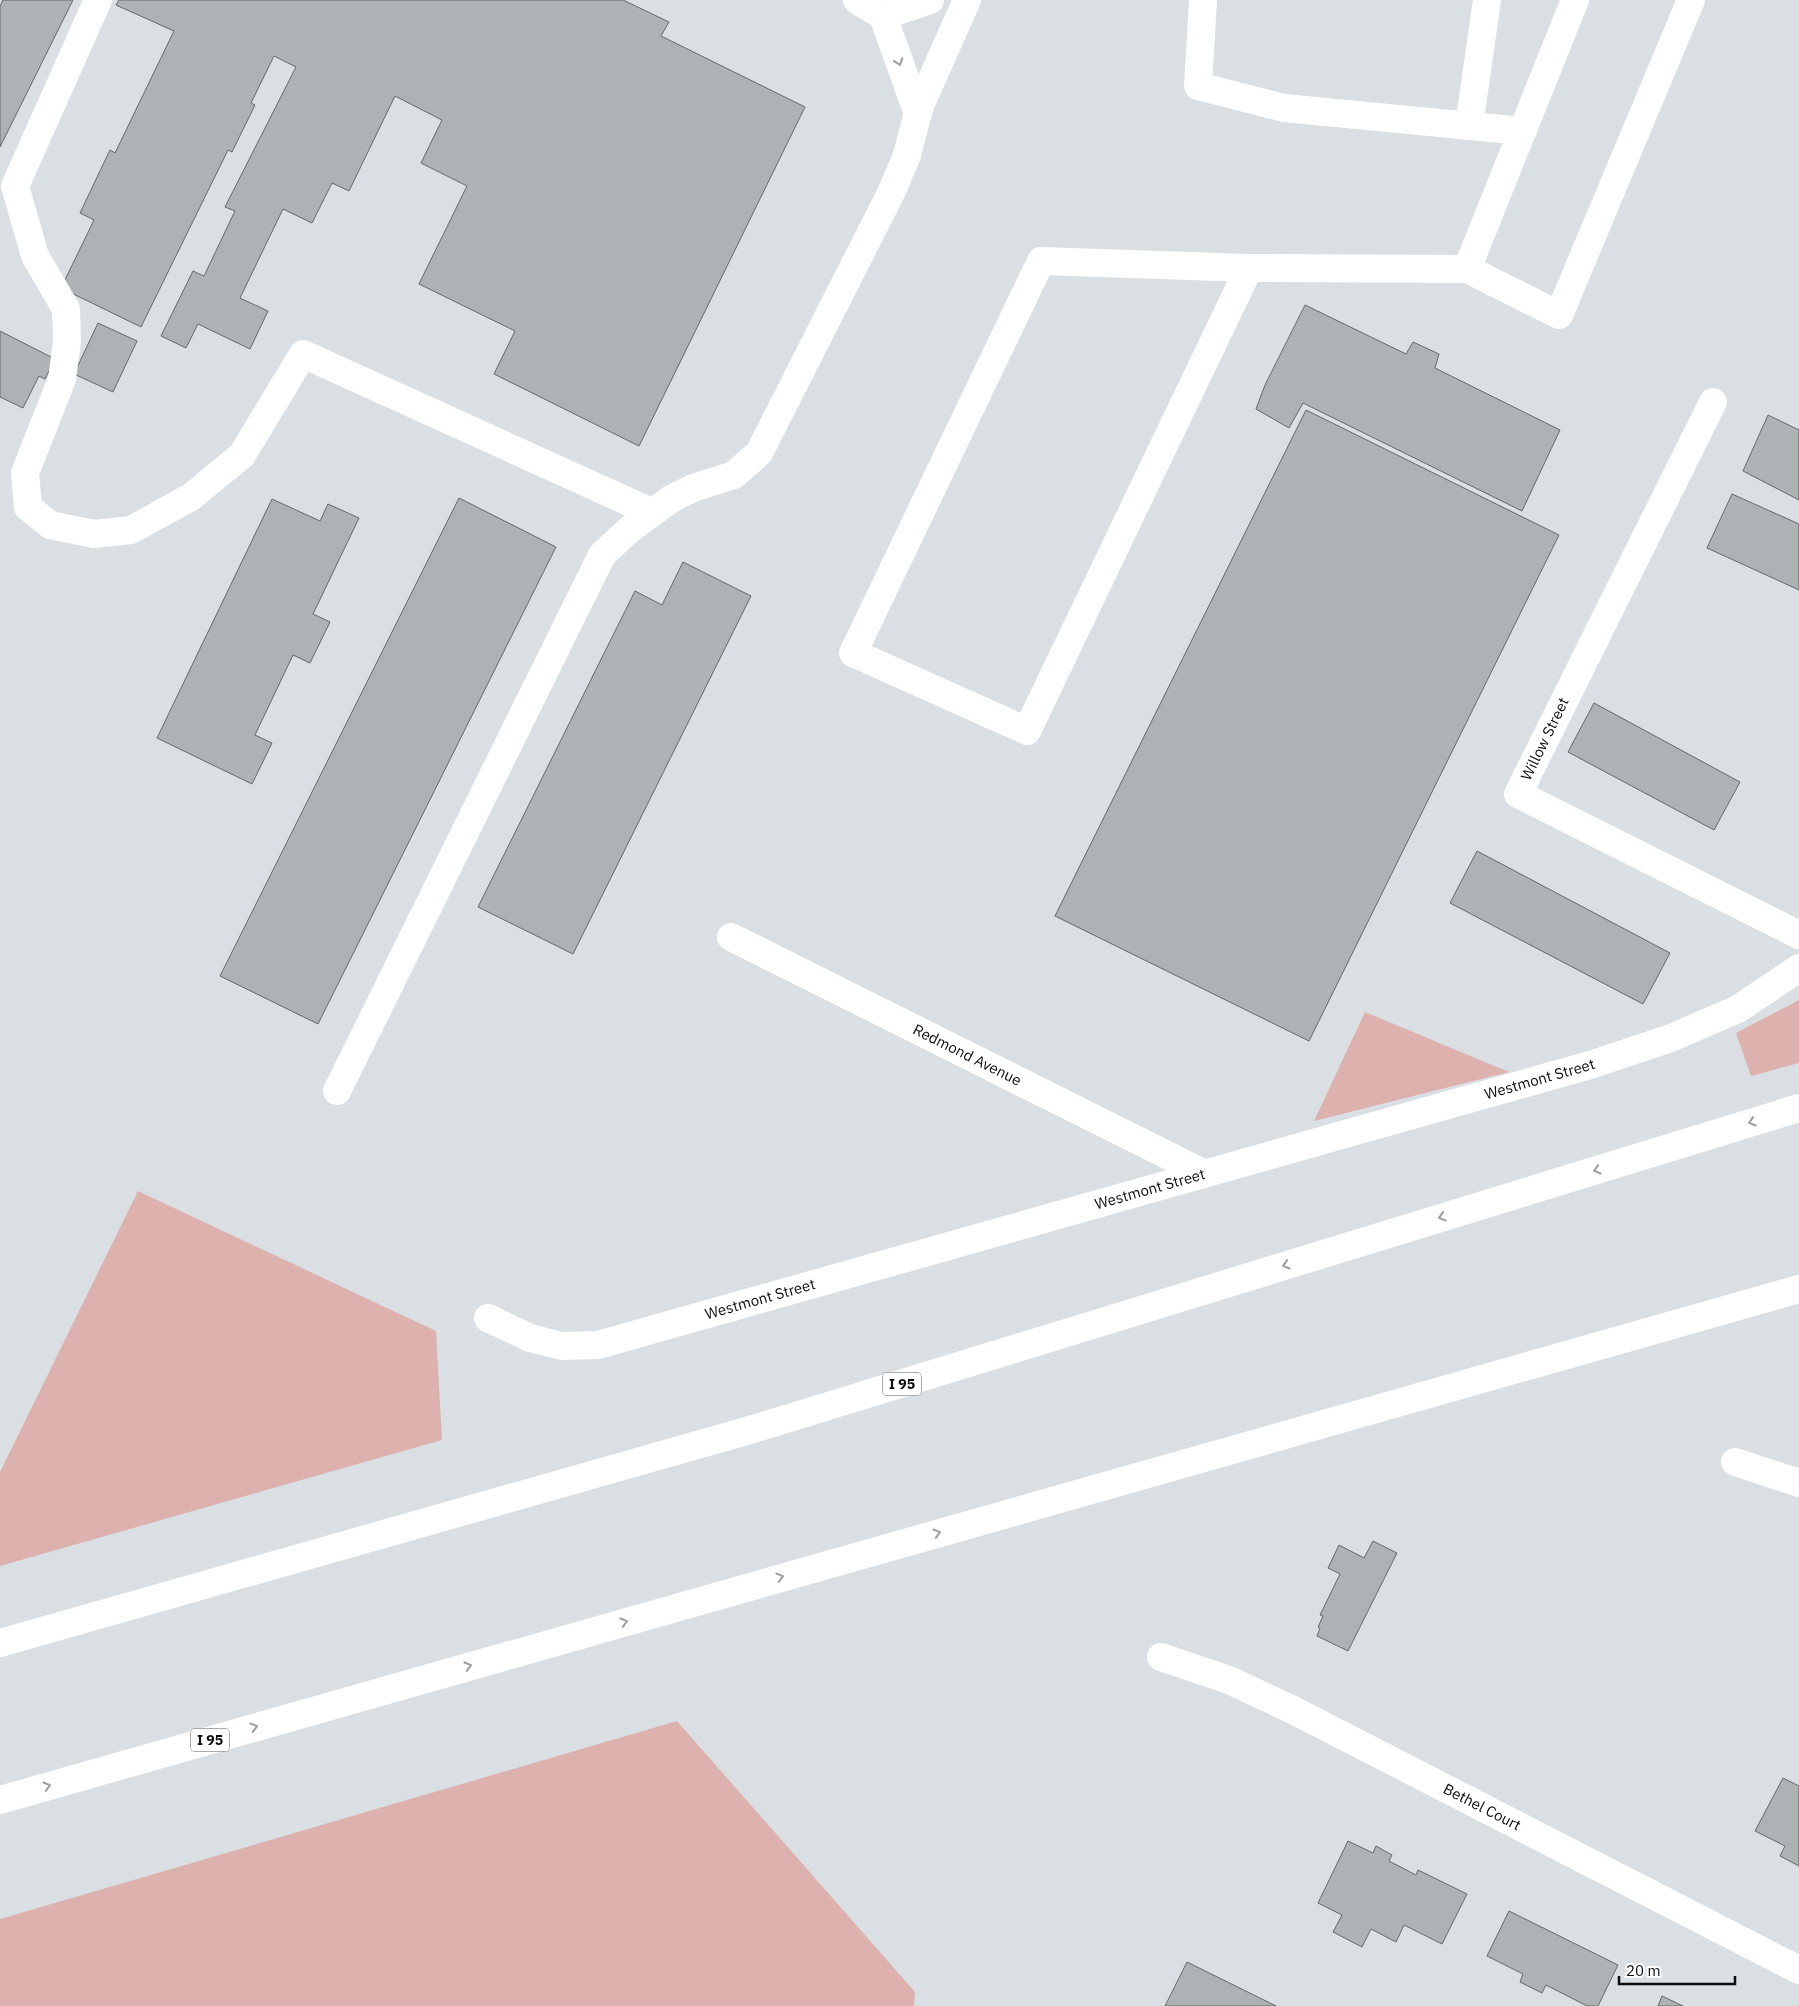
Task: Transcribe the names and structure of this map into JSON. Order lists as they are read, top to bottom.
{
  "streets": {
    "main road": [
      "Willow Street",
      "Redmond Avenue",
      "Westmont Street",
      "I 95",
      "Bethel Court"
    ]
  },
  "crossings": [
    ["Redmond Avenue", "Westmont Street"]
  ],
  "scale_bar": "20 m"
}
